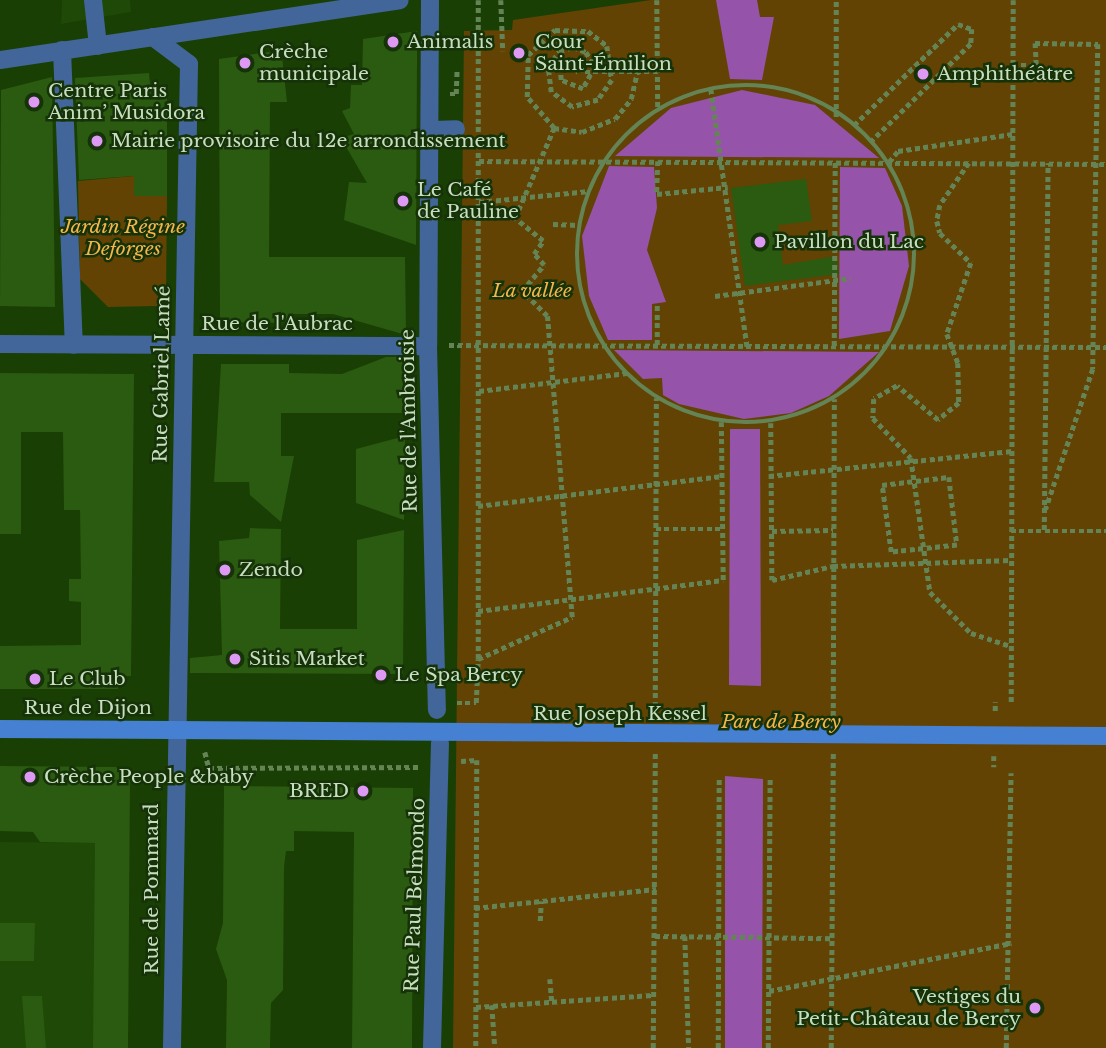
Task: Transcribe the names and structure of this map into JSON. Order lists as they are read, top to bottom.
{
  "streets": {
    "main road": ["Rue de Dijon", "Rue Joseph Kessel"],
    "street": [
      "Rue de l'Aubrac",
      "Rue Gabriel Lamé",
      "Rue de l'Ambroisie",
      "Rue de Pommard",
      "Rue Paul Belmondo"
    ]
  },
  "crossings": [
    ["Rue de l'Aubrac", "Rue Gabriel Lamé"],
    ["Rue de l'Aubrac", "Rue de l'Ambroisie"],
    ["Rue Gabriel Lamé", "Rue de Dijon"],
    ["Rue Gabriel Lamé", "Rue Joseph Kessel"],
    ["Rue Gabriel Lamé", "Rue de Pommard"],
    ["Rue de Dijon", "Rue Joseph Kessel"],
    ["Rue de Dijon", "Rue de Pommard"],
    ["Rue Joseph Kessel", "Rue de Pommard"]
  ],
  "parks": ["Jardin Régine Deforges", "La vallée", "Parc de Bercy"],
  "places": [
    "Animalis",
    "Cour Saint-Émilion",
    "Crèche municipale",
    "Amphithéâtre",
    "Centre Paris Anim’ Musidora",
    "Mairie provisoire du 12e arrondissement",
    "Le Café de Pauline",
    "Pavillon du Lac",
    "Zendo",
    "Sitis Market",
    "Le Spa Bercy",
    "Le Club",
    "Crèche People &baby",
    "BRED",
    "Vestiges du Petit-Château de Bercy"
  ]
}
